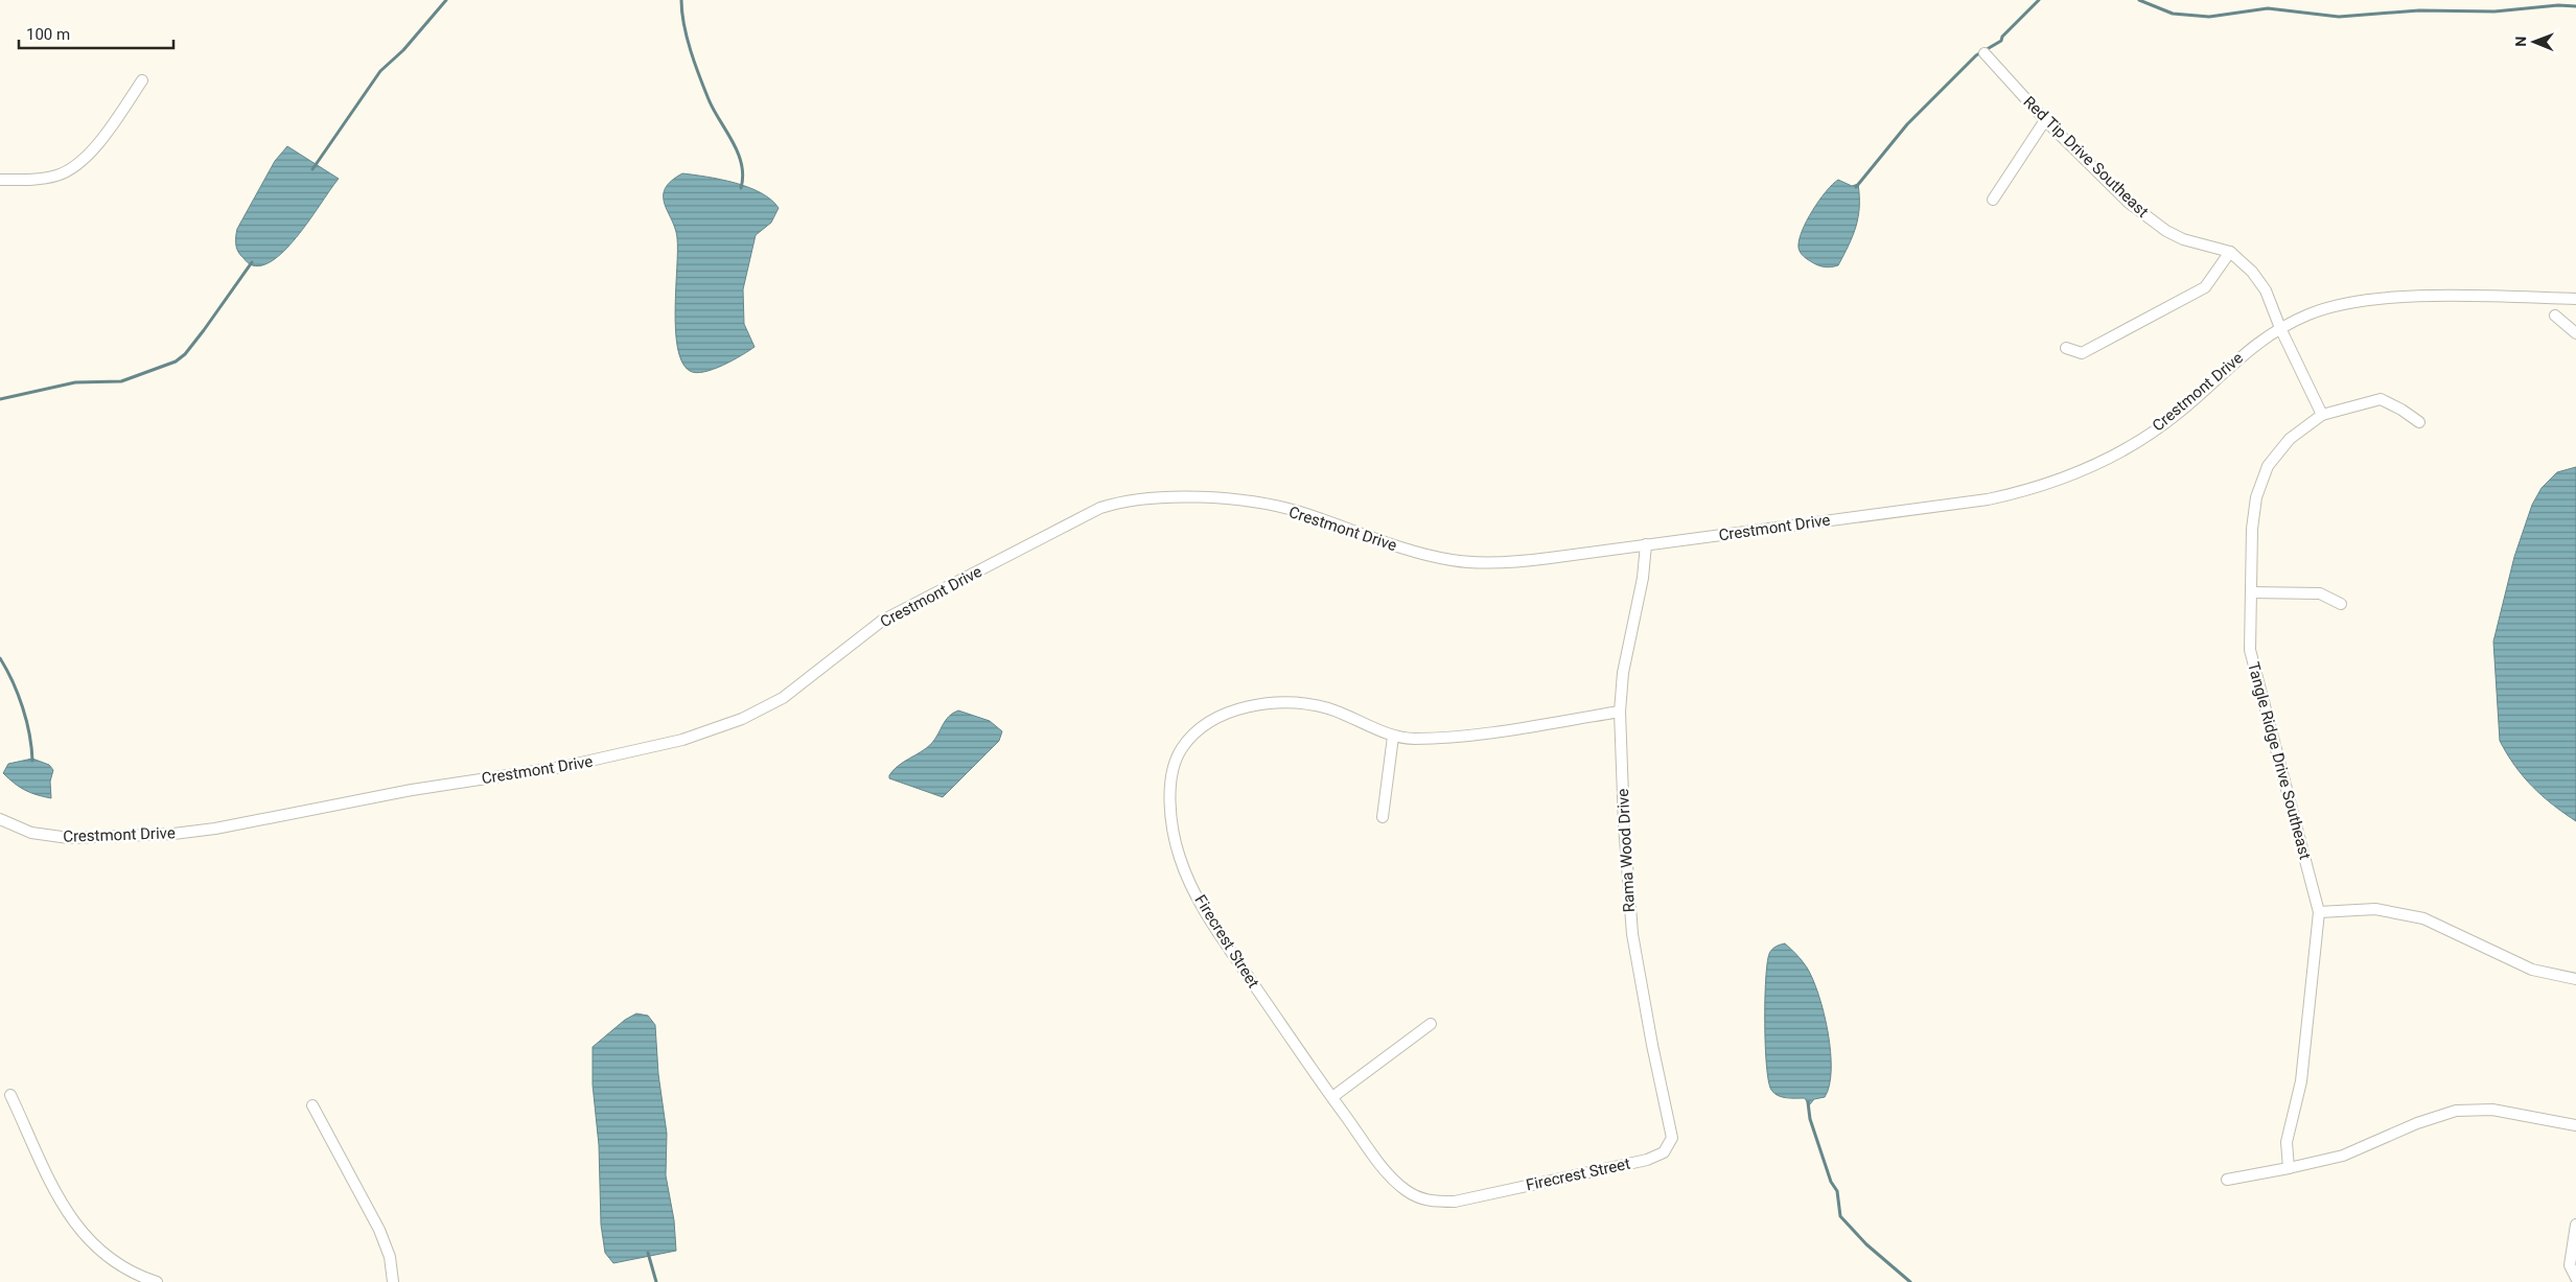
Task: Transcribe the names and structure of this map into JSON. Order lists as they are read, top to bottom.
{
  "streets": {
    "street": [
      "Red Tip Drive Southeast",
      "Crestmont Drive",
      "Tangle Ridge Drive Southeast",
      "Rama Wood Drive",
      "Firecrest Street"
    ]
  },
  "crossings": [
    ["Red Tip Drive Southeast", "Crestmont Drive"],
    ["Crestmont Drive", "Rama Wood Drive"],
    ["Rama Wood Drive", "Firecrest Street"]
  ],
  "scale_bar": "100 m",
  "north": "left"
}
